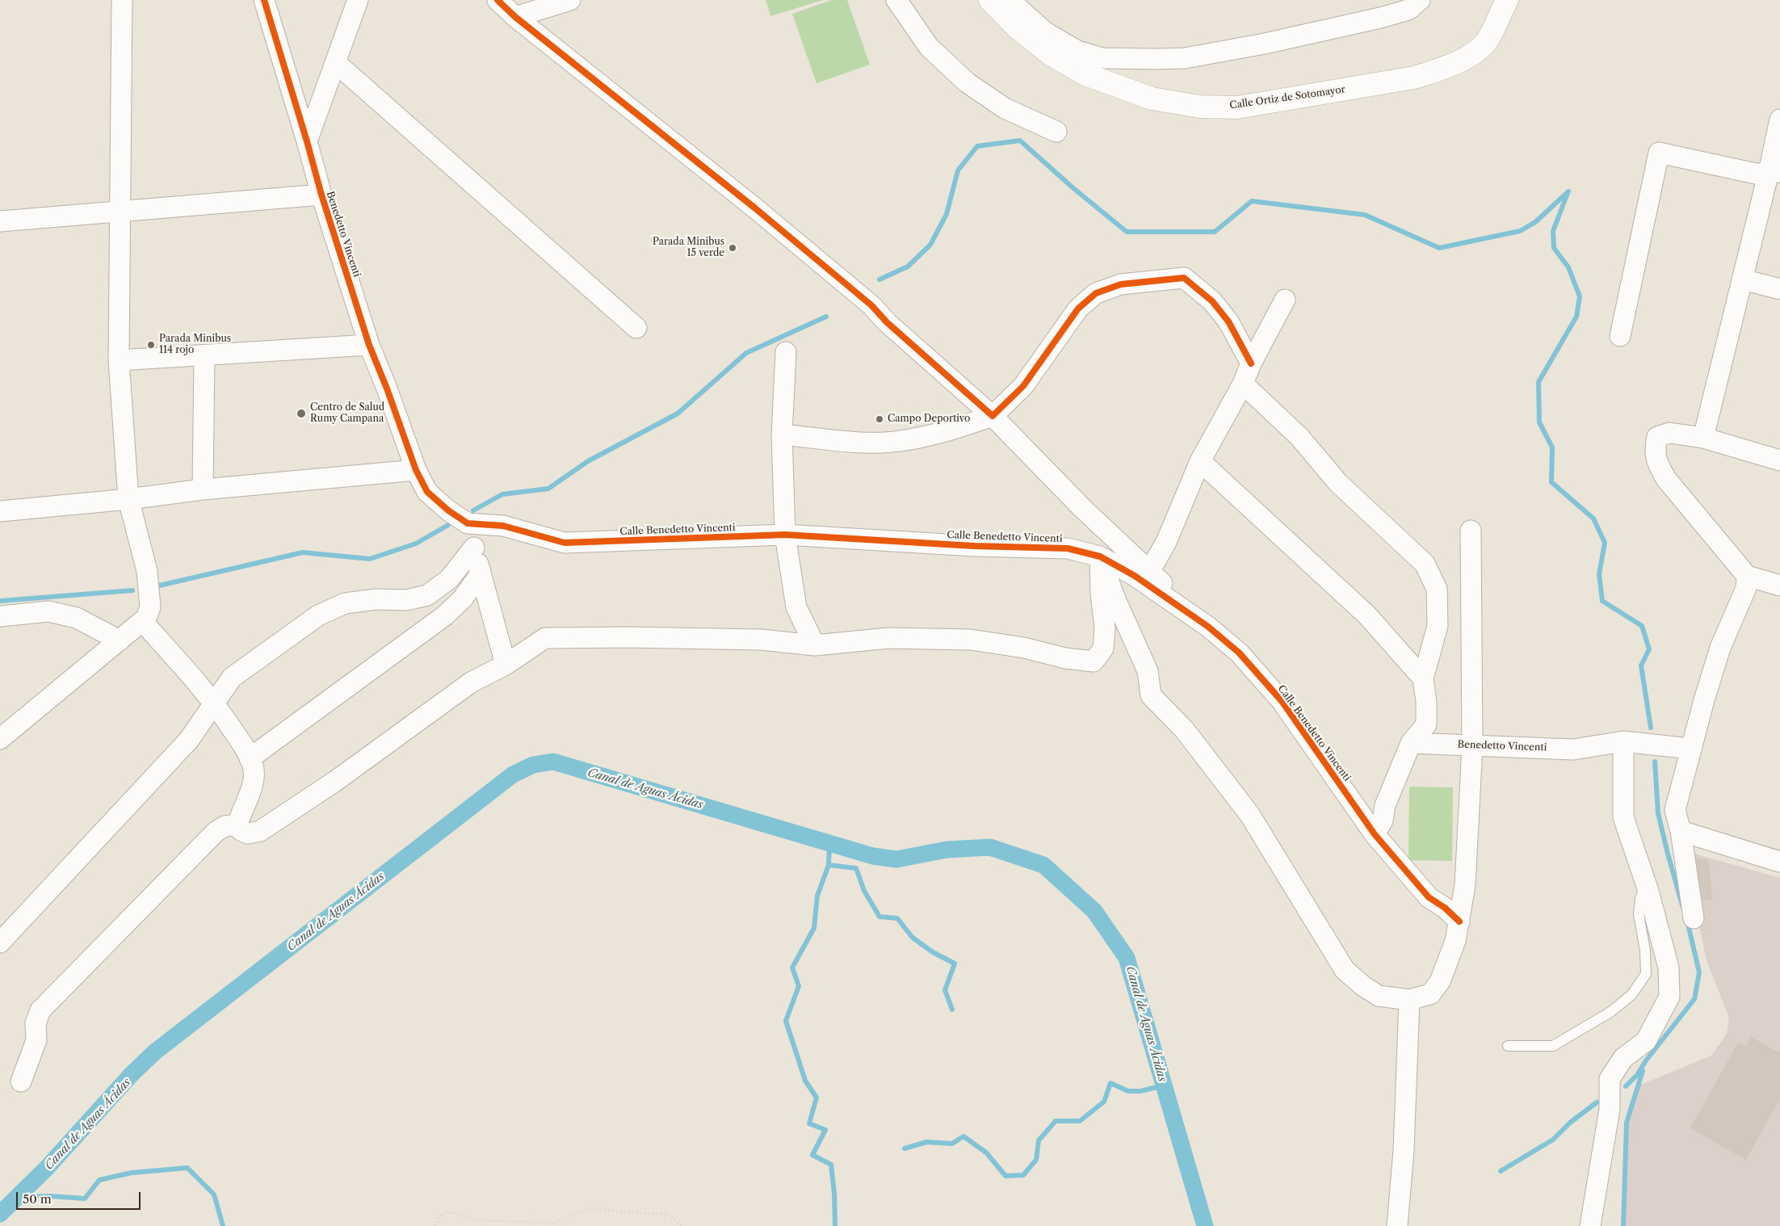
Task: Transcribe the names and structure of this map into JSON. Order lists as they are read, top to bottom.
{
  "streets": {
    "street": ["Calle Ortiz de Sotomayor", "Benedetto Vincenti", "Calle Benedetto Vincenti"]
  },
  "crossings": [
    ["Benedetto Vincenti", "Calle Benedetto Vincenti"]
  ],
  "water": ["Canal de Aguas Ácidas"],
  "places": [
    "Parada Minibus 15 verde",
    "Parada Minibus 114 rojo",
    "Centro de Salud Rumy Campana",
    "Campo Deportivo"
  ],
  "scale_bar": "50 m"
}
